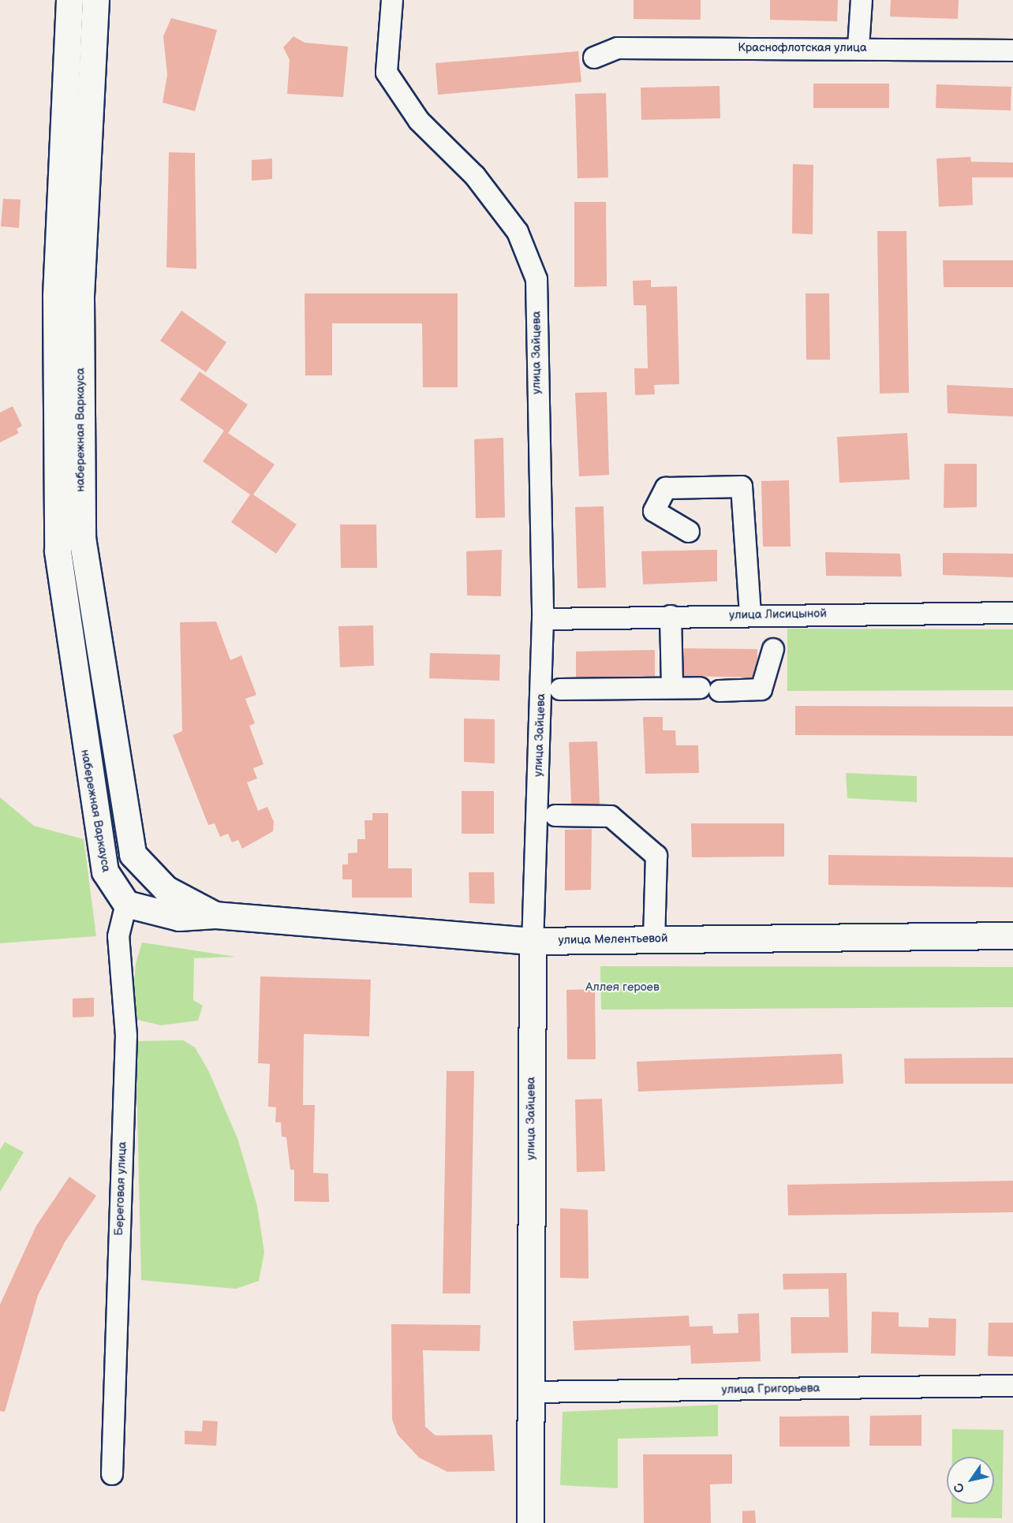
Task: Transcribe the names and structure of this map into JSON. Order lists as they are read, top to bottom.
{
  "streets": {
    "main road": ["улица Зайцева", "набережная Варкауса", "улица Мелентьевой"],
    "street": [
      "Краснофлотская улица",
      "улица Лисицыной",
      "Береговая улица",
      "улица Григорьева"
    ]
  },
  "crossings": [
    ["улица Зайцева", "улица Лисицыной"],
    ["улица Зайцева", "улица Мелентьевой"],
    ["улица Зайцева", "улица Григорьева"],
    ["набережная Варкауса", "улица Мелентьевой"],
    ["набережная Варкауса", "Береговая улица"]
  ],
  "parks": ["Аллея героев"],
  "north": "bottom left"
}
